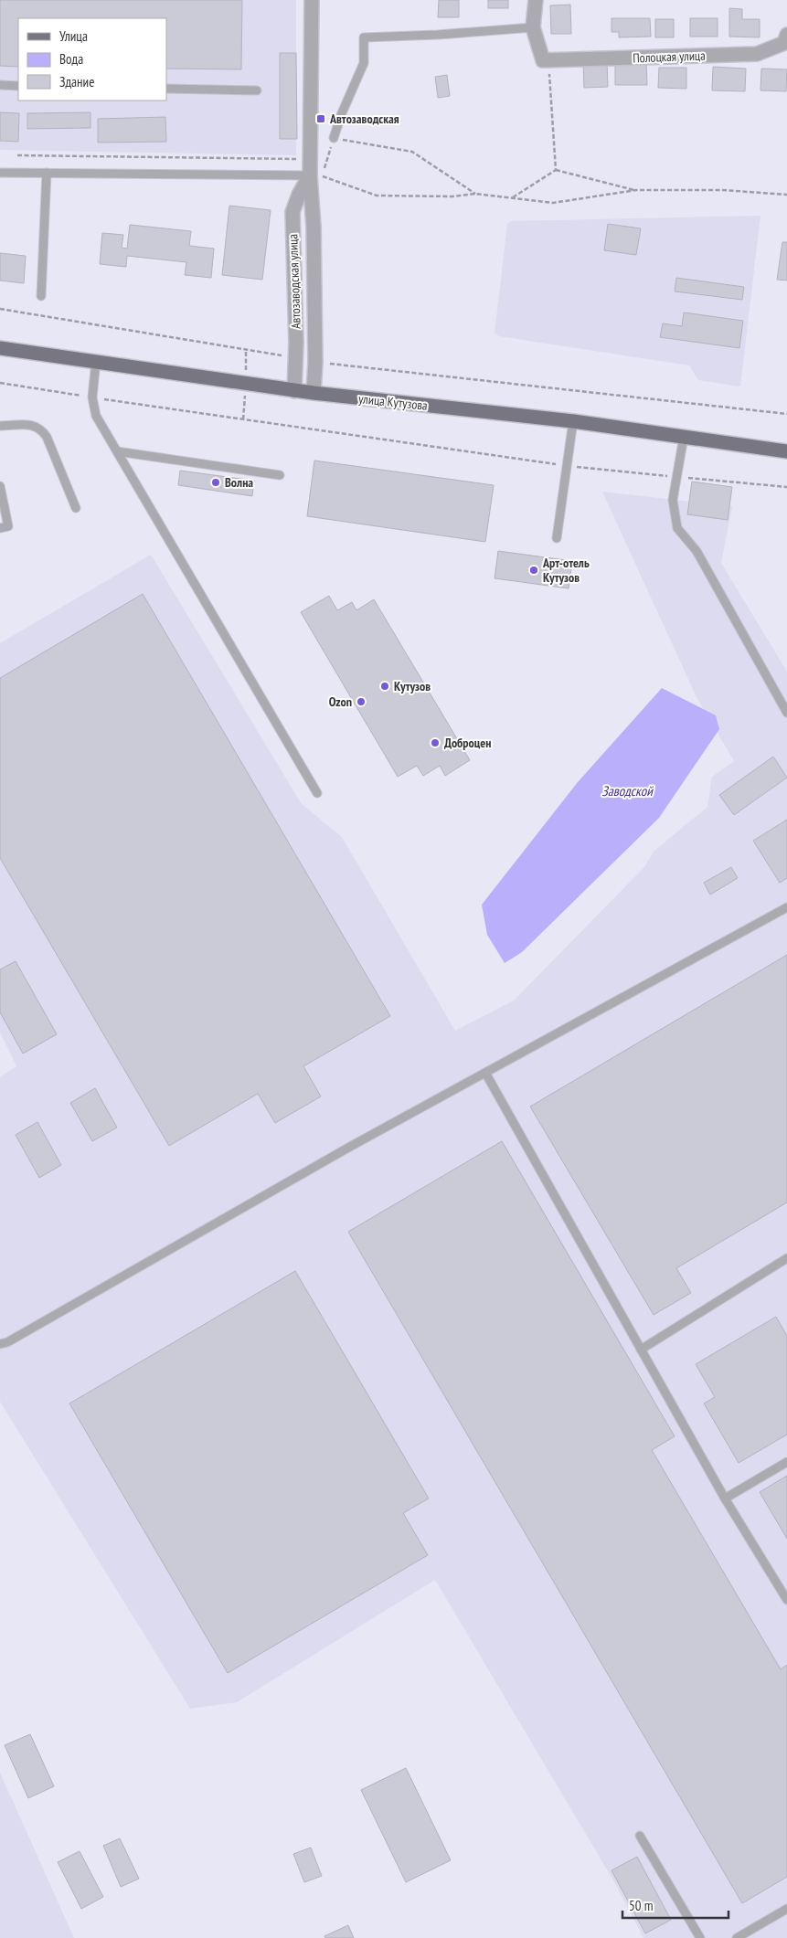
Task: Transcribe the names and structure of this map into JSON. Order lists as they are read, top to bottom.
{
  "streets": {
    "main road": ["улица Кутузова"],
    "street": ["Полоцкая улица", "Автозаводская улица"]
  },
  "crossings": [
    ["Автозаводская улица", "улица Кутузова"]
  ],
  "water": ["Заводской"],
  "places": {
    "transit": ["Автозаводская"],
    "other": [
      "Волна",
      "Арт-отель Кутузов",
      "Кутузов",
      "Ozon",
      "Доброцен"
    ]
  },
  "legend": ["Улица", "Вода", "Здание"],
  "scale_bar": "50 m"
}
